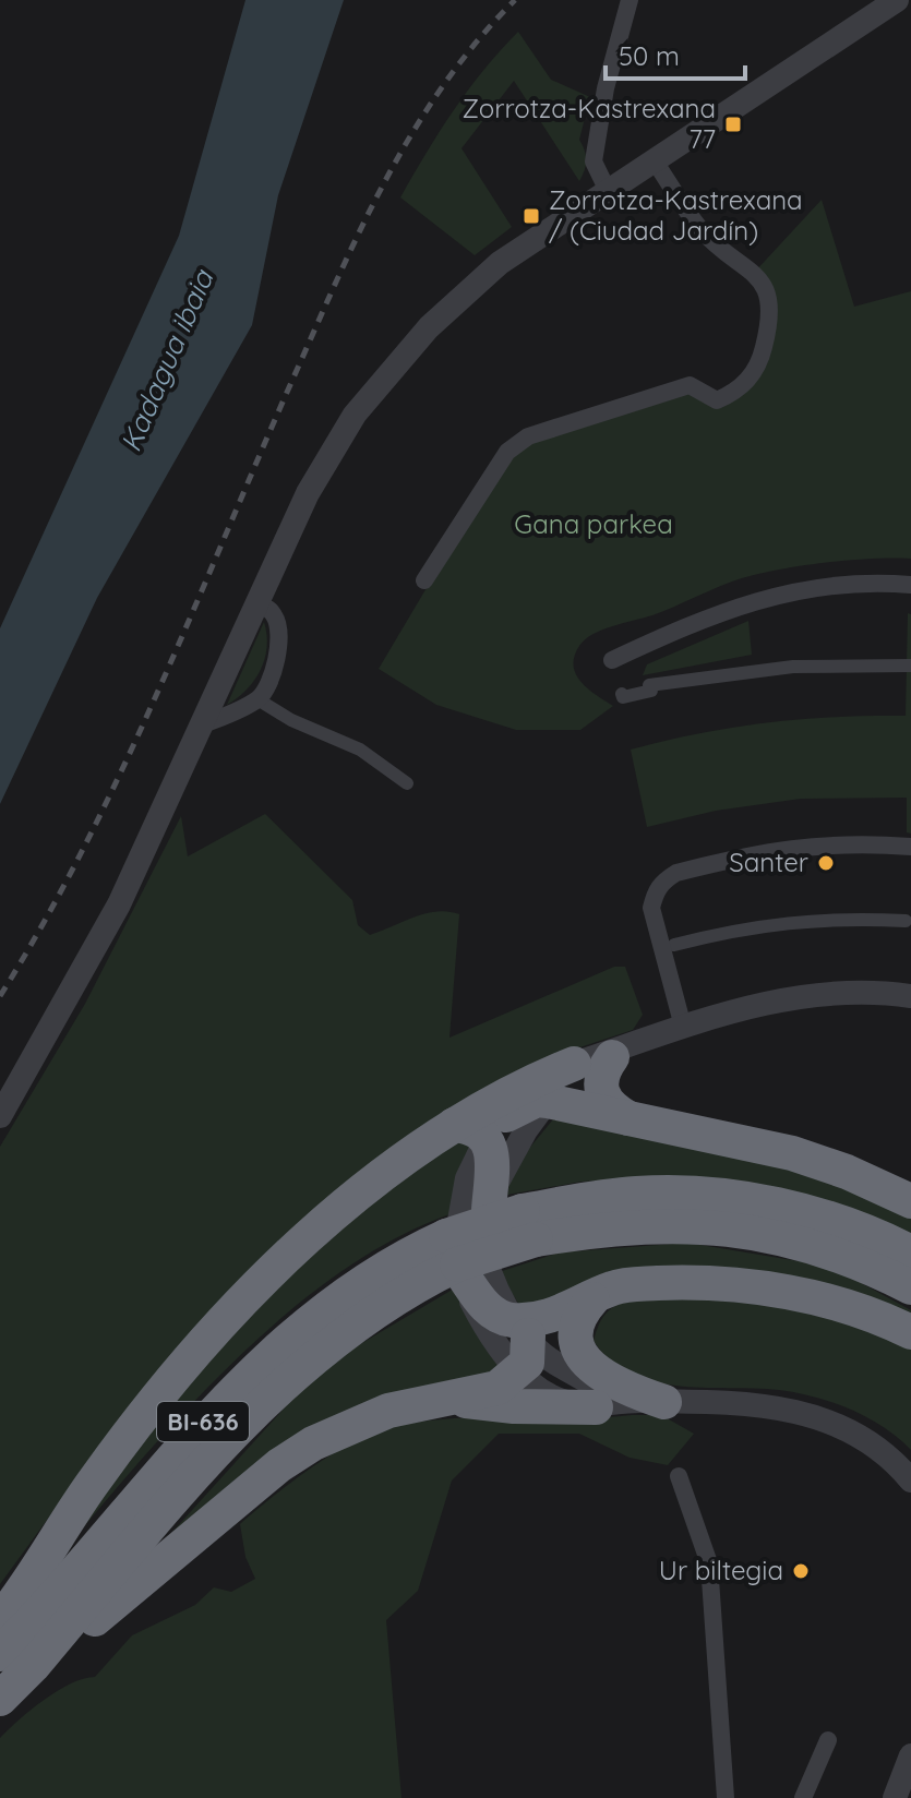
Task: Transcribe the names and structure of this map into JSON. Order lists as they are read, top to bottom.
{
  "streets": {
    "highway": ["BI-636"]
  },
  "water": ["Kadagua ibaia"],
  "parks": ["Gana parkea"],
  "places": {
    "transit": ["Zorrotza-Kastrexana 77", "Zorrotza-Kastrexana / (Ciudad Jardín)"],
    "other": ["Santer", "Ur biltegia"]
  },
  "scale_bar": "50 m"
}
